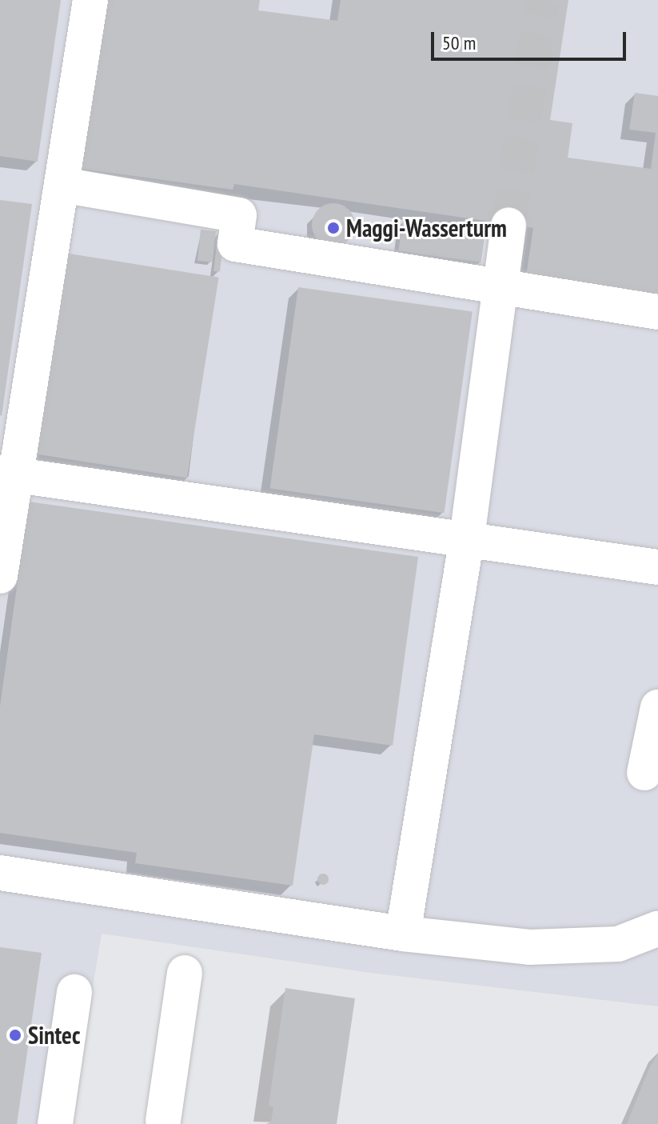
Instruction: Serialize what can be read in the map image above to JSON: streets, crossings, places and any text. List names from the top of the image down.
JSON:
{
  "places": ["Maggi-Wasserturm", "Sintec"],
  "scale_bar": "50 m"
}
